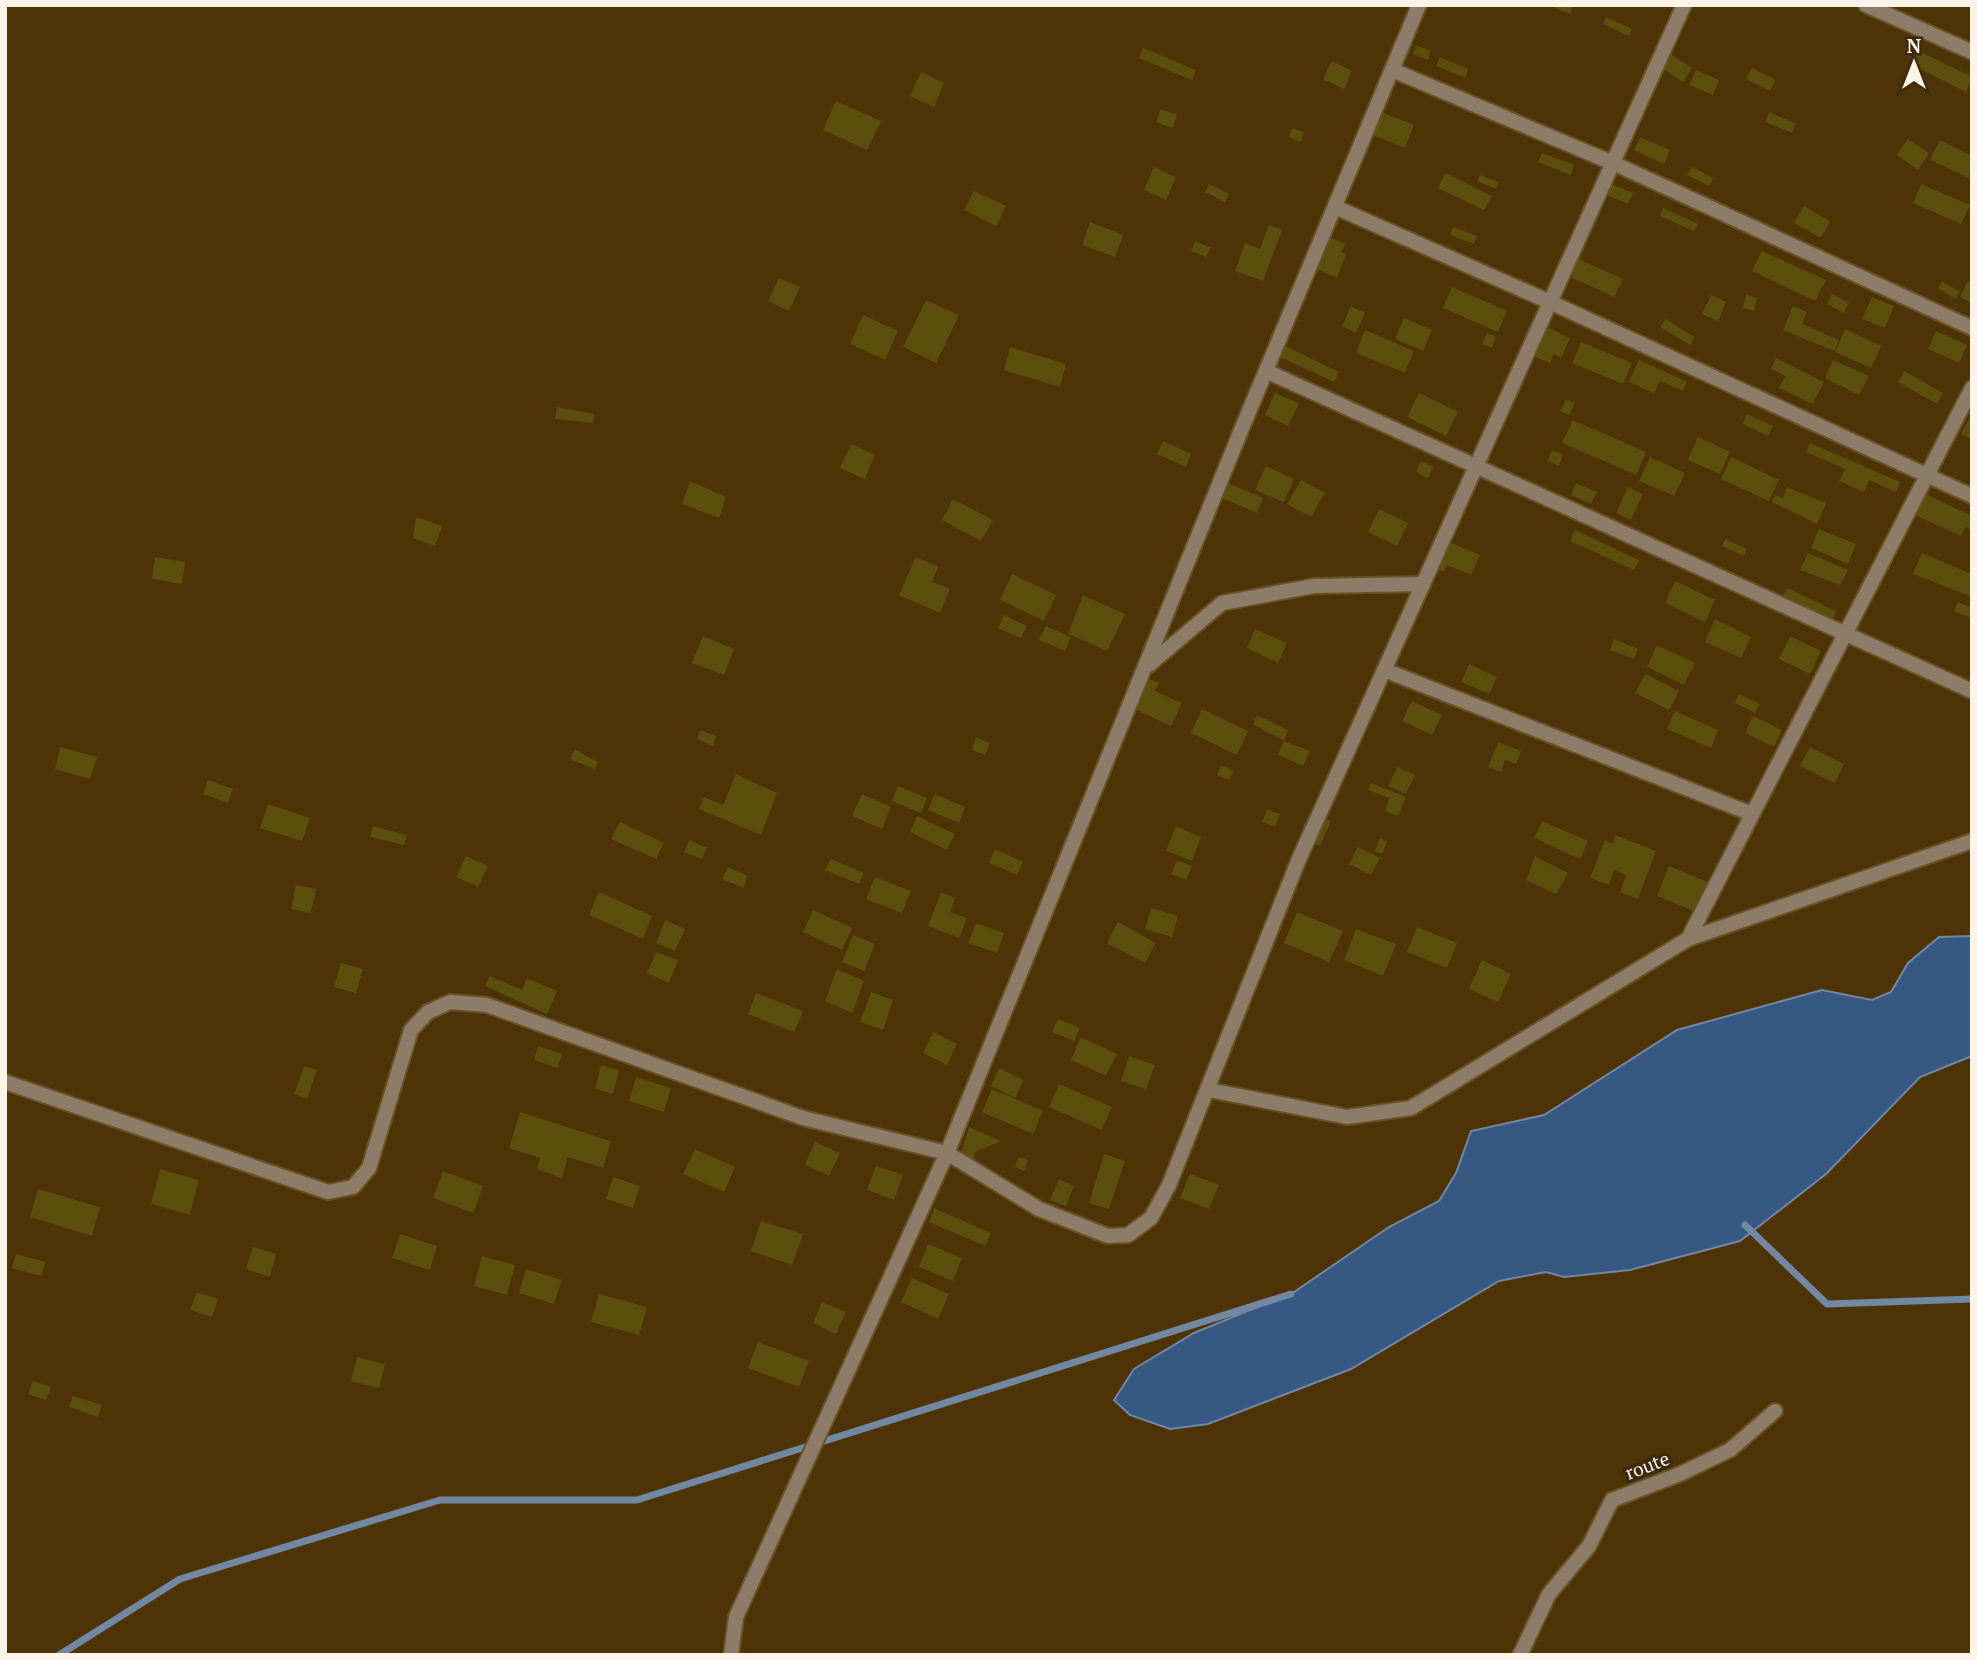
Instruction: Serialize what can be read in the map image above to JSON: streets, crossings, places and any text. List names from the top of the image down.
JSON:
{
  "streets": {
    "street": ["route"]
  },
  "north": "top"
}
